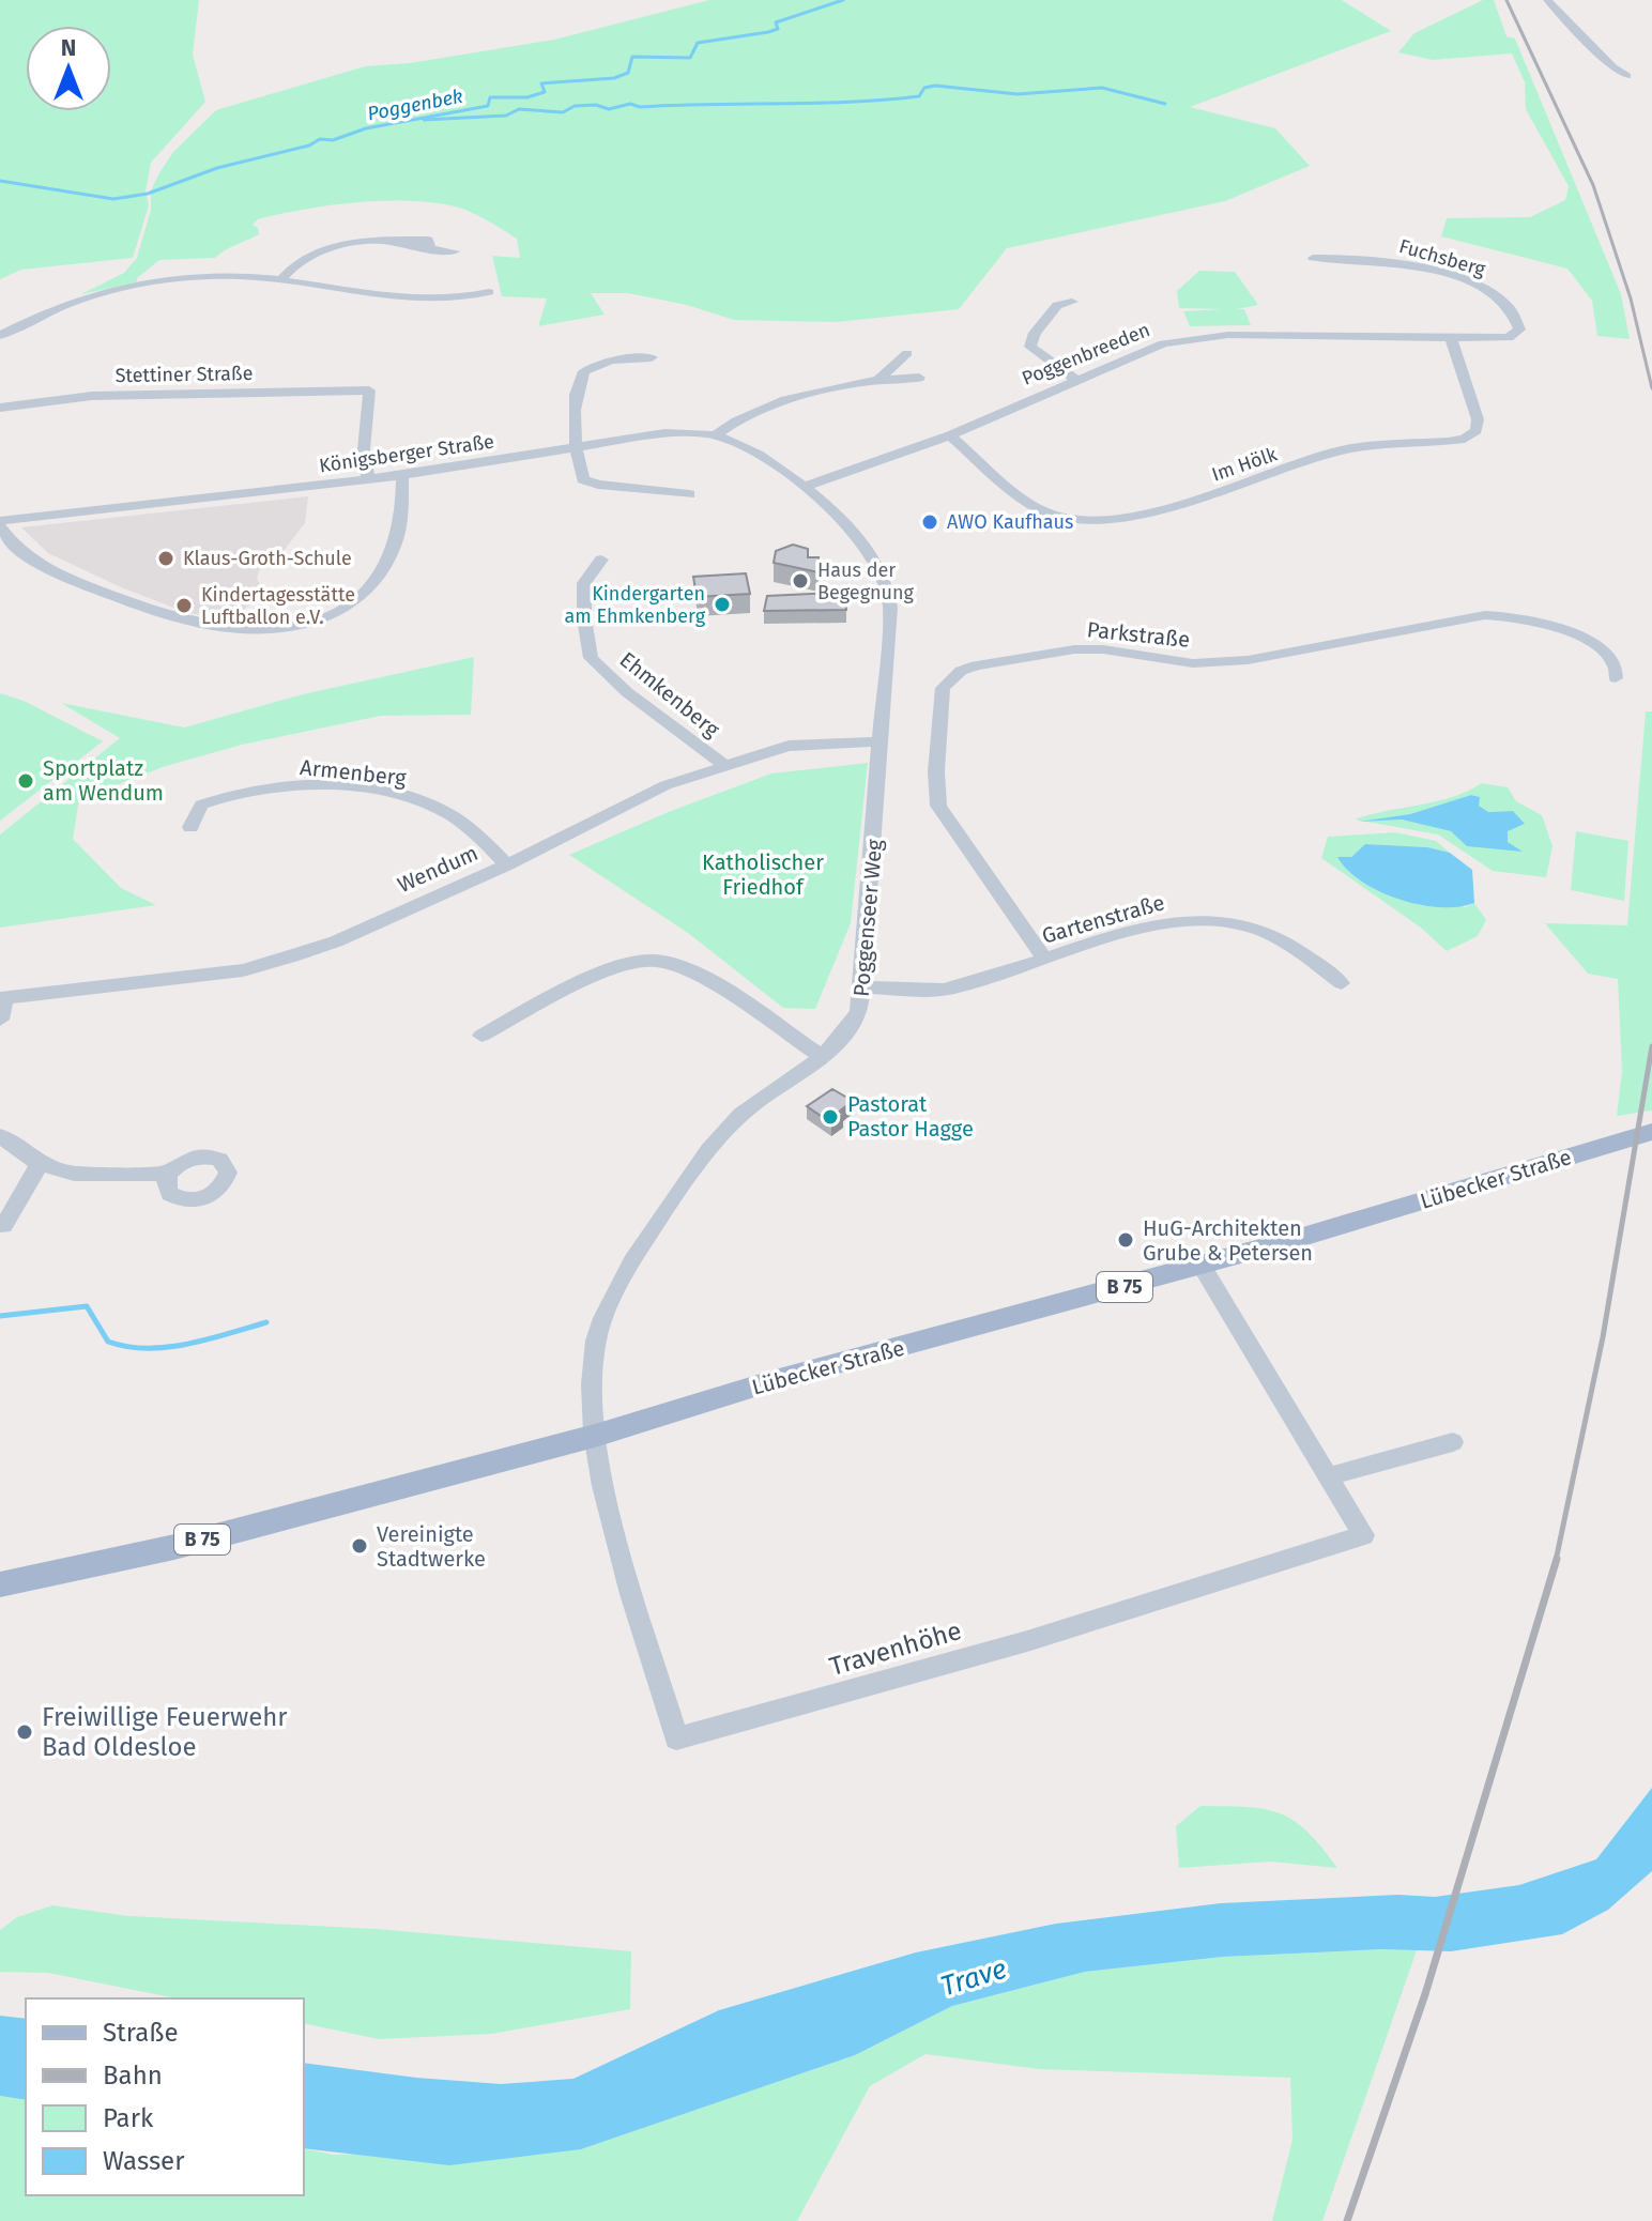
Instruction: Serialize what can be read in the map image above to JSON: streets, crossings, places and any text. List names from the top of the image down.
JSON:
{
  "streets": {
    "main road": ["Lübecker Straße", "B 75"],
    "street": [
      "Fuchsberg",
      "Poggenbreeden",
      "Stettiner Straße",
      "Königsberger Straße",
      "Im Hölk",
      "Parkstraße",
      "Ehmkenberg",
      "Armenberg",
      "Wendum",
      "Poggenseer Weg",
      "Gartenstraße",
      "Travenhöhe"
    ]
  },
  "crossings": [
    ["Fuchsberg", "Poggenbreeden"],
    ["Fuchsberg", "Im Hölk"],
    ["Poggenbreeden", "Königsberger Straße"],
    ["Poggenbreeden", "Im Hölk"],
    ["Poggenbreeden", "Poggenseer Weg"],
    ["Königsberger Straße", "Poggenseer Weg"],
    ["Parkstraße", "Gartenstraße"],
    ["Ehmkenberg", "Wendum"],
    ["Armenberg", "Wendum"],
    ["Wendum", "Poggenseer Weg"],
    ["Poggenseer Weg", "Gartenstraße"],
    ["Poggenseer Weg", "Lübecker Straße"],
    ["Poggenseer Weg", "Travenhöhe"],
    ["Lübecker Straße", "Travenhöhe"]
  ],
  "water": ["Poggenbek", "Trave"],
  "parks": ["Katholischer Friedhof"],
  "places": [
    "AWO Kaufhaus",
    "Klaus-Groth-Schule",
    "Haus der Begegnung",
    "Kindergarten am Ehmkenberg",
    "Kindertagesstätte Luftballon e.V.",
    "Sportplatz am Wendum",
    "Pastorat Pastor Hagge",
    "HuG-Architekten Grube & Petersen",
    "Vereinigte Stadtwerke",
    "Freiwillige Feuerwehr Bad Oldesloe"
  ],
  "legend": [
    "Straße",
    "Bahn",
    "Park",
    "Wasser"
  ],
  "north": "top"
}
